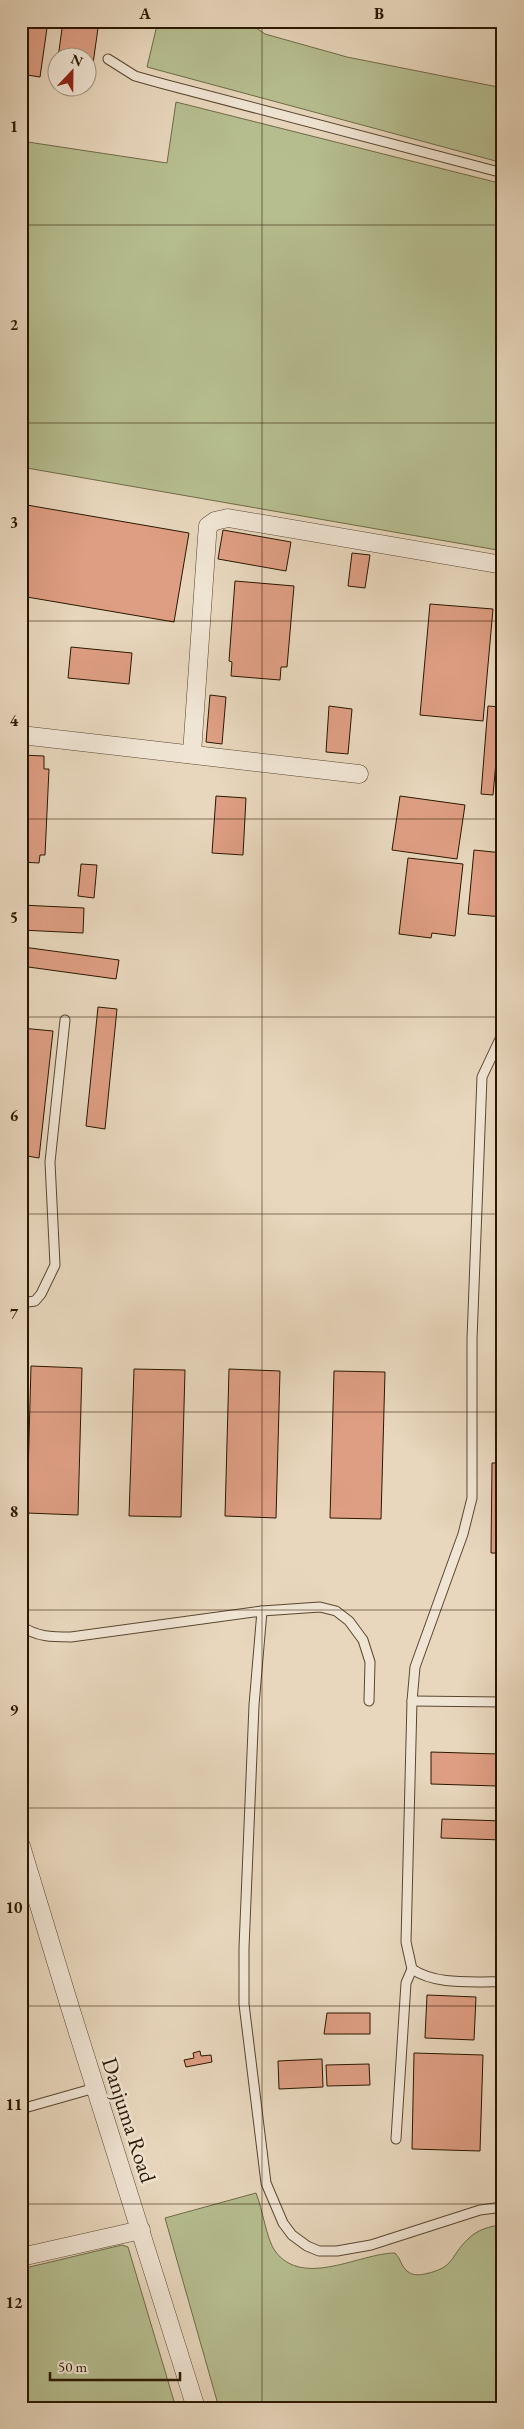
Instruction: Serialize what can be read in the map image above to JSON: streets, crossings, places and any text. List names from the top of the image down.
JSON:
{
  "streets": {
    "street": ["Danjuma Road"]
  },
  "scale_bar": "50 m",
  "north": "top",
  "grid": {
    "columns": ["A", "B"],
    "rows": [
      "1",
      "2",
      "3",
      "4",
      "5",
      "6",
      "7",
      "8",
      "9",
      "10",
      "11",
      "12"
    ]
  }
}
